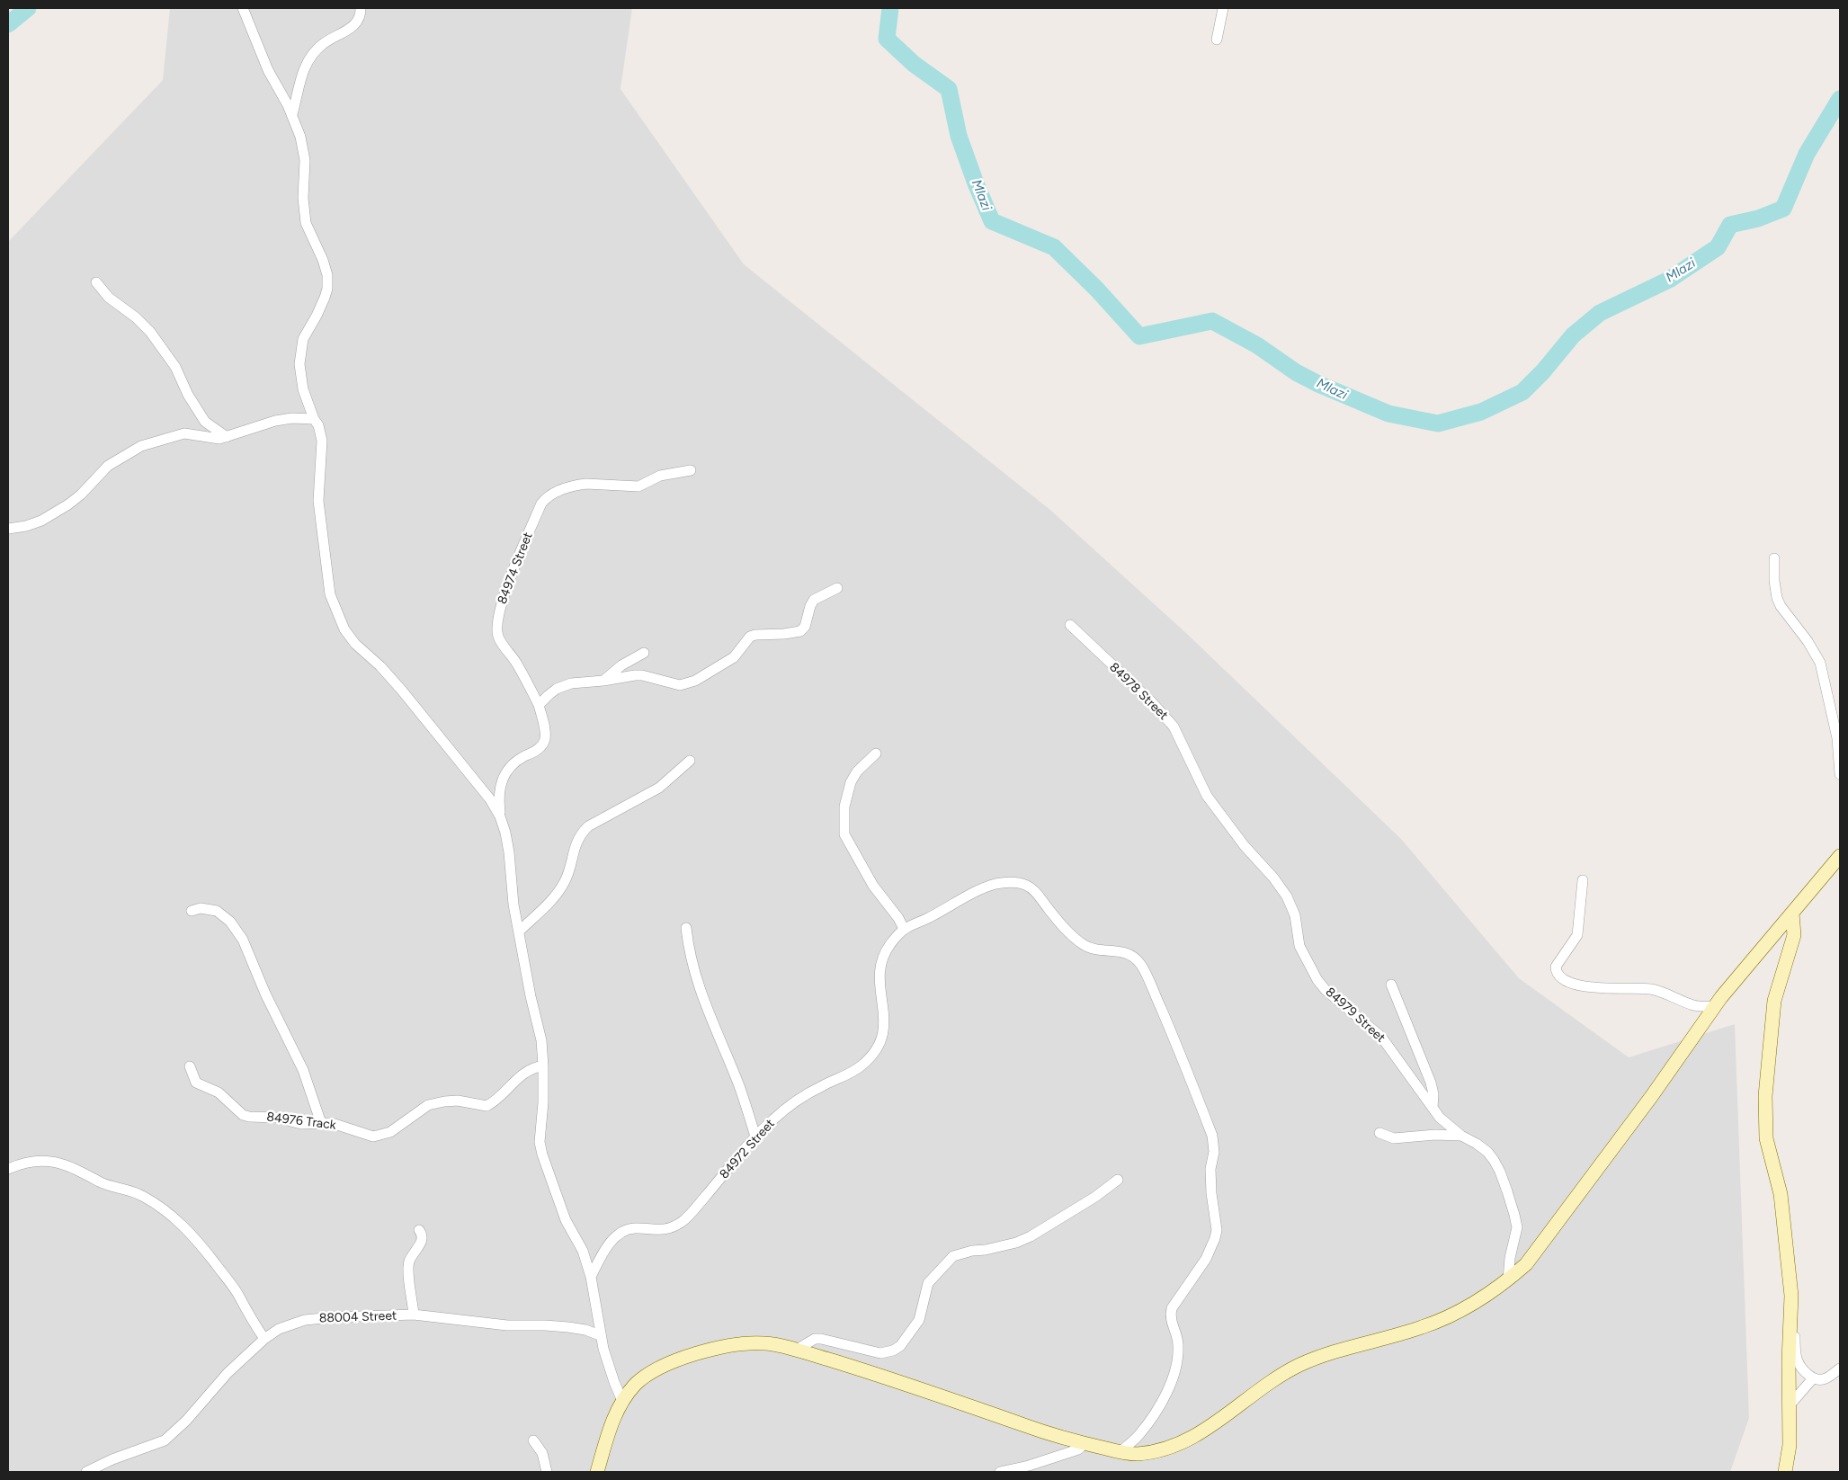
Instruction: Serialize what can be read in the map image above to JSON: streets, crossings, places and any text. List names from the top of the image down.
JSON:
{
  "streets": {
    "street": [
      "84974 Street",
      "84978 Street",
      "84979 Street",
      "84976 Track",
      "84972 Street",
      "88004 Street"
    ]
  },
  "crossings": [
    ["84978 Street", "84979 Street"]
  ],
  "water": ["Mlazi"]
}
